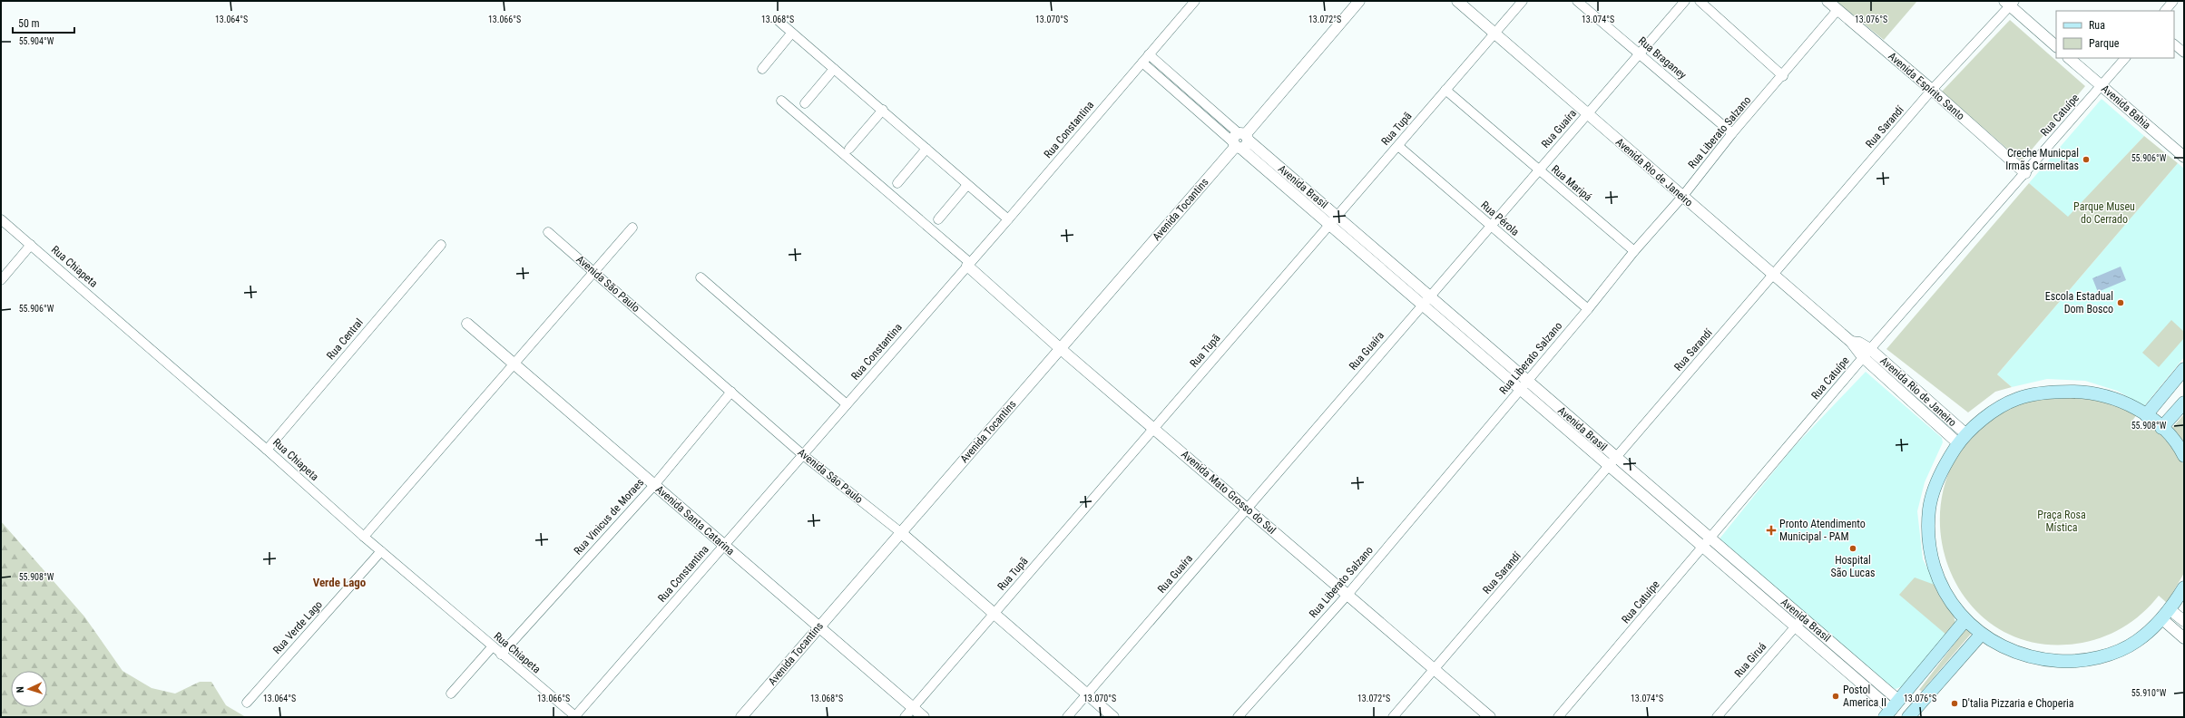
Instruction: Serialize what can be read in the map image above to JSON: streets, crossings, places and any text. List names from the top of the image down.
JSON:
{
  "streets": {
    "main road": ["Avenida Brasil"],
    "street": [
      "Rua Braganey",
      "Avenida Espírito Santo",
      "Avenida Bahia",
      "Rua Catuípe",
      "Rua Sarandí",
      "Rua Tupã",
      "Rua Guaíra",
      "Rua Constantina",
      "Rua Liberato Salzano",
      "Avenida Rio de Janeiro",
      "Rua Maripá",
      "Avenida Tocantins",
      "Rua Pérola",
      "Rua Chiapeta",
      "Avenida São Paulo",
      "Rua Central",
      "Avenida Mato Grosso do Sul",
      "Rua Vinicus de Moraes",
      "Avenida Santa Catarina",
      "Rua Verde Lago",
      "Rua Giruá"
    ]
  },
  "crossings": [
    ["Rua Braganey", "Rua Guaíra"],
    ["Rua Braganey", "Rua Liberato Salzano"],
    ["Avenida Espírito Santo", "Rua Catuípe"],
    ["Avenida Espírito Santo", "Rua Sarandí"],
    ["Avenida Espírito Santo", "Rua Liberato Salzano"],
    ["Avenida Bahia", "Rua Catuípe"],
    ["Rua Catuípe", "Avenida Rio de Janeiro"],
    ["Rua Catuípe", "Avenida Brasil"],
    ["Rua Sarandí", "Avenida Rio de Janeiro"],
    ["Rua Sarandí", "Avenida Brasil"],
    ["Rua Sarandí", "Avenida Mato Grosso do Sul"],
    ["Rua Tupã", "Avenida Rio de Janeiro"],
    ["Rua Tupã", "Rua Maripá"],
    ["Rua Tupã", "Avenida Brasil"],
    ["Rua Tupã", "Rua Pérola"],
    ["Rua Tupã", "Avenida São Paulo"],
    ["Rua Tupã", "Avenida Mato Grosso do Sul"],
    ["Rua Tupã", "Avenida Santa Catarina"],
    ["Rua Guaíra", "Avenida Rio de Janeiro"],
    ["Rua Guaíra", "Rua Maripá"],
    ["Rua Guaíra", "Avenida Brasil"],
    ["Rua Guaíra", "Rua Pérola"],
    ["Rua Guaíra", "Avenida São Paulo"],
    ["Rua Guaíra", "Avenida Mato Grosso do Sul"],
    ["Rua Constantina", "Avenida Brasil"],
    ["Rua Constantina", "Rua Chiapeta"],
    ["Rua Constantina", "Avenida São Paulo"],
    ["Rua Constantina", "Avenida Mato Grosso do Sul"],
    ["Rua Constantina", "Avenida Santa Catarina"],
    ["Rua Liberato Salzano", "Avenida Rio de Janeiro"],
    ["Rua Liberato Salzano", "Rua Maripá"],
    ["Rua Liberato Salzano", "Avenida Brasil"],
    ["Rua Liberato Salzano", "Rua Pérola"],
    ["Rua Liberato Salzano", "Avenida Mato Grosso do Sul"],
    ["Avenida Brasil", "Avenida Tocantins"],
    ["Avenida Brasil", "Rua Giruá"],
    ["Avenida Tocantins", "Avenida São Paulo"],
    ["Avenida Tocantins", "Avenida Mato Grosso do Sul"],
    ["Avenida Tocantins", "Avenida Santa Catarina"],
    ["Rua Chiapeta", "Rua Central"],
    ["Rua Chiapeta", "Rua Vinicus de Moraes"],
    ["Rua Chiapeta", "Rua Verde Lago"],
    ["Avenida São Paulo", "Rua Vinicus de Moraes"],
    ["Rua Vinicus de Moraes", "Avenida Santa Catarina"]
  ],
  "districts": ["Verde Lago"],
  "parks": ["Parque Museu do Cerrado", "Praça Rosa Mística"],
  "places": {
    "other": [
      "Creche Municpal Irmãs Carmelitas",
      "Escola Estadual Dom Bosco",
      "Hospital São Lucas",
      "Postol America II",
      "D'talia Pizzaria e Choperia"
    ],
    "health": ["Pronto Atendimento Municipal - PAM"]
  },
  "legend": ["Rua", "Parque"],
  "scale_bar": "50 m",
  "north": "left",
  "coordinates": [
    "13.064°S",
    "13.066°S",
    "13.068°S",
    "13.070°S",
    "13.072°S",
    "13.074°S",
    "13.076°S",
    "55.904°W",
    "55.906°W",
    "55.908°W",
    "55.910°W"
  ]
}
